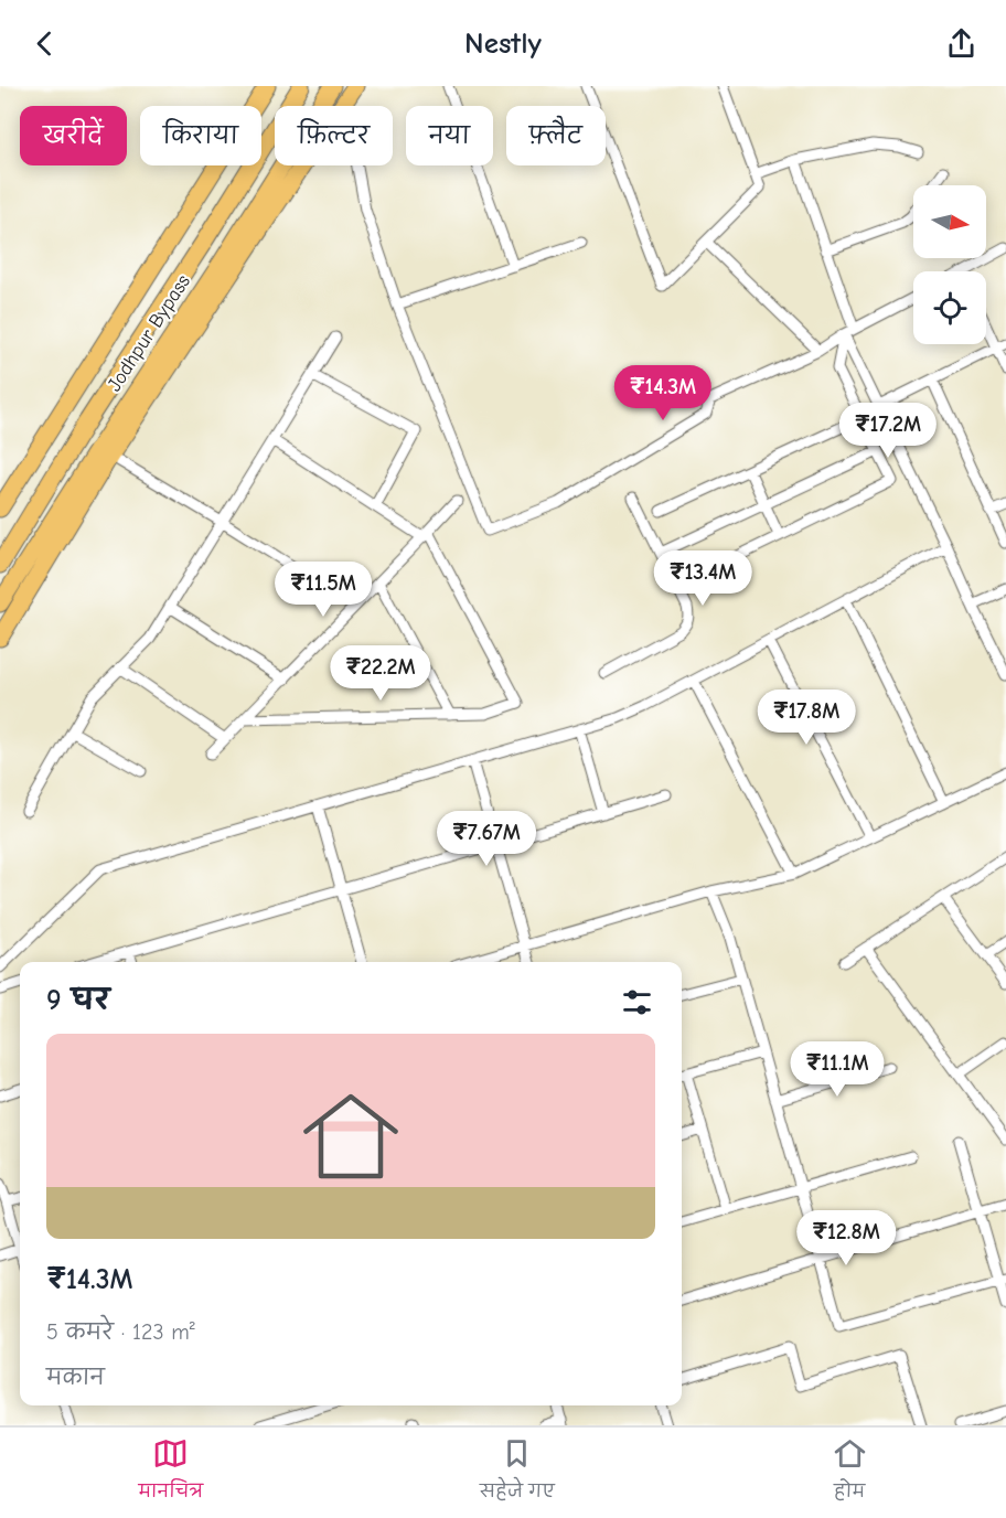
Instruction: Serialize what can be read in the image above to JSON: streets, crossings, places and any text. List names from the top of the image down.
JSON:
{
  "streets": {
    "highway": ["Jodhpur Bypass"]
  },
  "north": "right",
  "page": {
    "header": "Nestly",
    "chip": [
      "खरीदें",
      "किराया",
      "फ़िल्टर",
      "नया",
      "फ़्लैट"
    ],
    "price": [
      "₹14.3M",
      "₹17.2M",
      "₹13.4M",
      "₹11.5M",
      "₹22.2M",
      "₹17.8M",
      "₹7.67M",
      "₹11.1M",
      "₹12.8M"
    ],
    "heading": "9 घर",
    "list": [
      {
        "name": "₹14.3M",
        "note": "5 कमरे · 123 m² · मकान"
      }
    ],
    "tabs": ["मानचित्र", "सहेजे गए", "होम"]
  }
}
